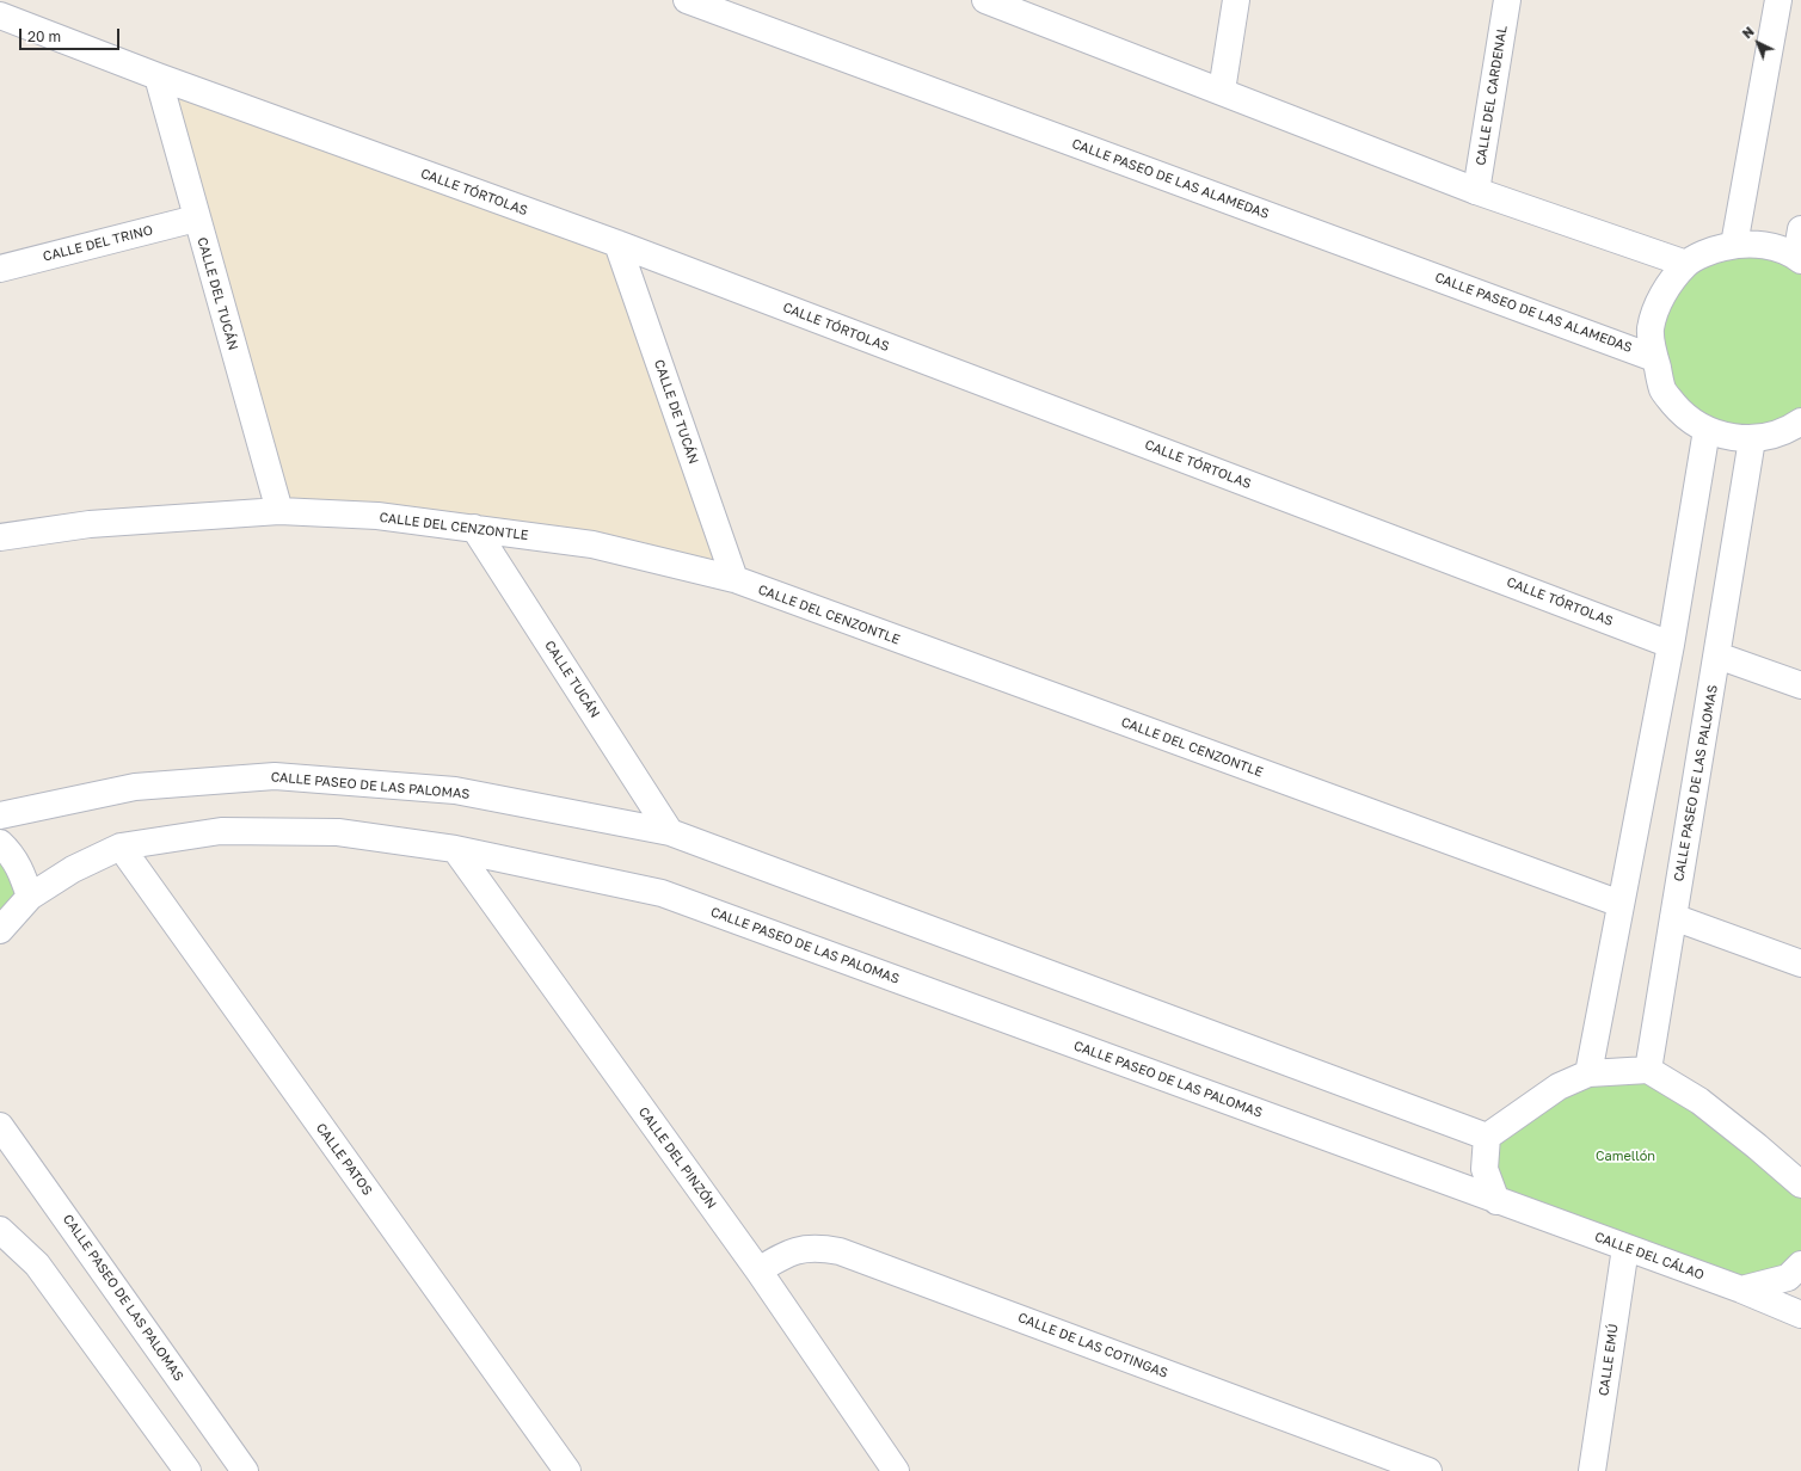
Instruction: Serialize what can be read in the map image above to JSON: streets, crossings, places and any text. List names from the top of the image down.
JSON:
{
  "streets": {
    "street": [
      "CALLE DEL CARDENAL",
      "CALLE PASEO DE LAS ALAMEDAS",
      "CALLE TÓRTOLAS",
      "CALLE DEL TRINO",
      "CALLE DEL TUCÁN",
      "CALLE DE TUCÁN",
      "CALLE DEL CENZONTLE",
      "CALLE TUCÁN",
      "CALLE PASEO DE LAS PALOMAS",
      "CALLE DEL PINZÓN",
      "CALLE PATOS",
      "CALLE DEL CÁLAO",
      "CALLE DE LAS COTINGAS",
      "CALLE EMÚ"
    ]
  },
  "crossings": [
    ["CALLE TÓRTOLAS", "CALLE DEL TUCÁN"],
    ["CALLE TÓRTOLAS", "CALLE DE TUCÁN"],
    ["CALLE DEL TRINO", "CALLE DEL TUCÁN"],
    ["CALLE DEL TUCÁN", "CALLE DEL CENZONTLE"],
    ["CALLE DE TUCÁN", "CALLE DEL CENZONTLE"],
    ["CALLE DEL CENZONTLE", "CALLE TUCÁN"],
    ["CALLE TUCÁN", "CALLE PASEO DE LAS PALOMAS"],
    ["CALLE PASEO DE LAS PALOMAS", "CALLE DEL PINZÓN"],
    ["CALLE PASEO DE LAS PALOMAS", "CALLE PATOS"],
    ["CALLE PASEO DE LAS PALOMAS", "CALLE DEL CÁLAO"],
    ["CALLE DEL PINZÓN", "CALLE DE LAS COTINGAS"],
    ["CALLE DEL CÁLAO", "CALLE EMÚ"]
  ],
  "parks": ["Camellón"],
  "scale_bar": "20 m",
  "north": "top left"
}
